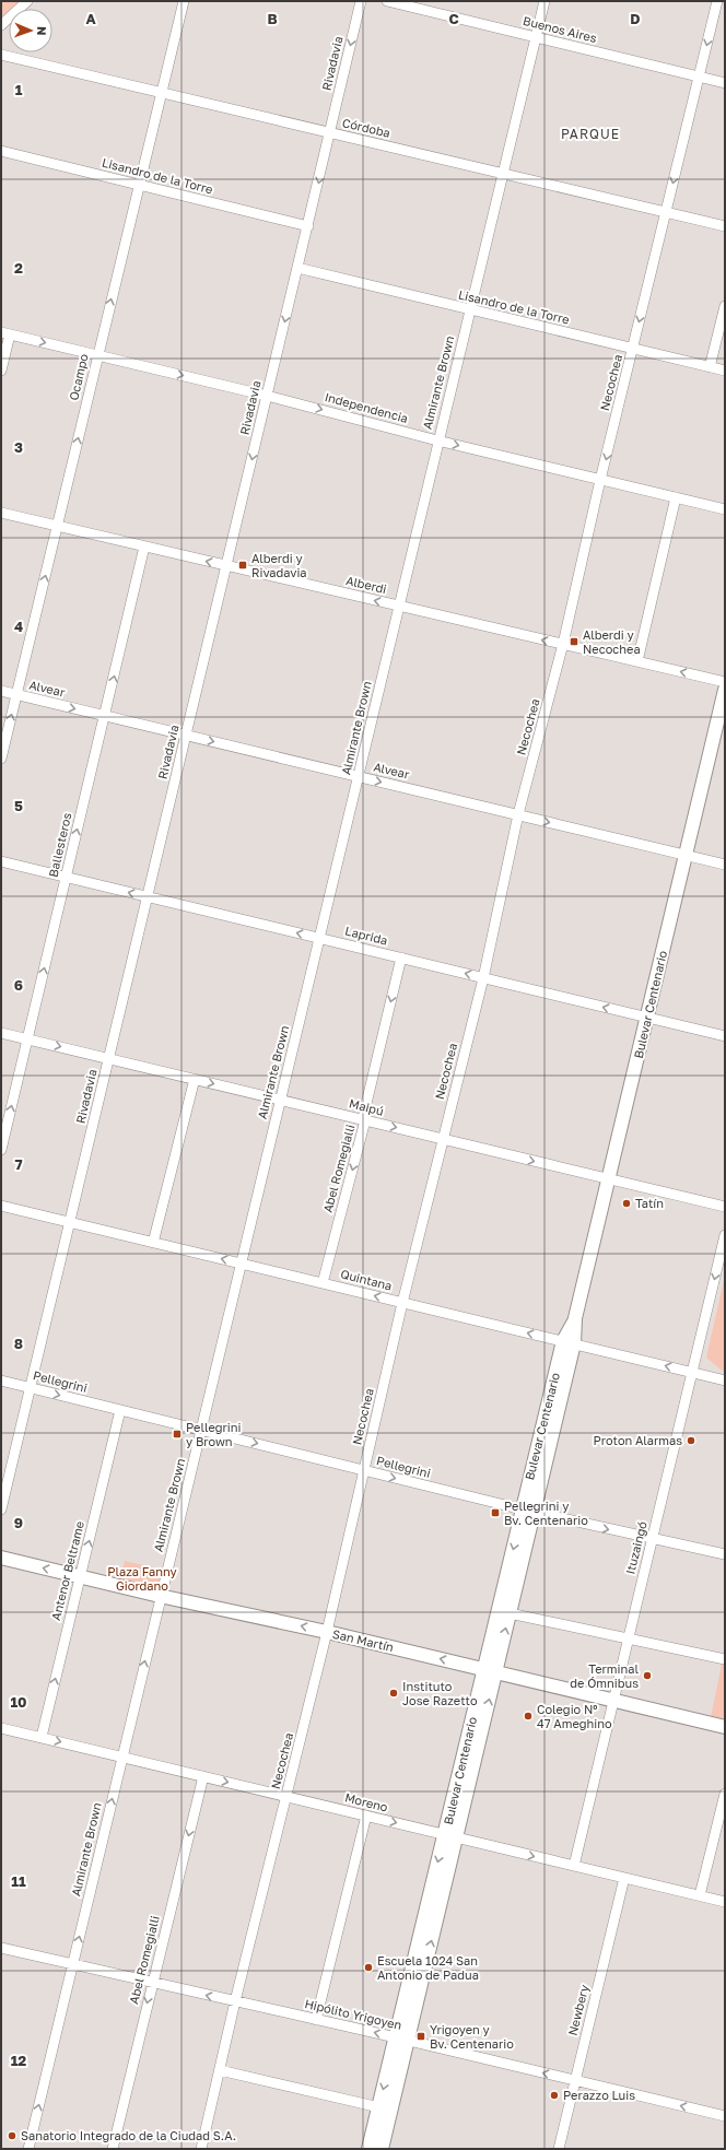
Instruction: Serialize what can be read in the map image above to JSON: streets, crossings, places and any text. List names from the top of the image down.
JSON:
{
  "streets": {
    "main road": ["Bulevar Centenario", "San Martín"],
    "street": [
      "Buenos Aires",
      "Rivadavia",
      "Córdoba",
      "Lisandro de la Torre",
      "Ocampo",
      "Almirante Brown",
      "Necochea",
      "Independencia",
      "Alberdi",
      "Alvear",
      "Ballesteros",
      "Laprida",
      "Maipú",
      "Abel Romegialli",
      "Quintana",
      "Pellegrini",
      "Ituzaingó",
      "Antenor Beltrame",
      "Moreno",
      "Newbery",
      "Hipólito Yrigoyen"
    ]
  },
  "crossings": [
    ["Buenos Aires", "Almirante Brown"],
    ["Buenos Aires", "Necochea"],
    ["Rivadavia", "Córdoba"],
    ["Rivadavia", "Lisandro de la Torre"],
    ["Rivadavia", "Independencia"],
    ["Rivadavia", "Alberdi"],
    ["Rivadavia", "Alvear"],
    ["Rivadavia", "Laprida"],
    ["Rivadavia", "Maipú"],
    ["Rivadavia", "Quintana"],
    ["Rivadavia", "Pellegrini"],
    ["Córdoba", "Ocampo"],
    ["Córdoba", "Almirante Brown"],
    ["Córdoba", "Necochea"],
    ["Lisandro de la Torre", "Ocampo"],
    ["Lisandro de la Torre", "Almirante Brown"],
    ["Lisandro de la Torre", "Necochea"],
    ["Ocampo", "Independencia"],
    ["Ocampo", "Alberdi"],
    ["Ocampo", "Alvear"],
    ["Almirante Brown", "Independencia"],
    ["Almirante Brown", "Alberdi"],
    ["Almirante Brown", "Alvear"],
    ["Almirante Brown", "Laprida"],
    ["Almirante Brown", "Maipú"],
    ["Almirante Brown", "Quintana"],
    ["Almirante Brown", "Pellegrini"],
    ["Almirante Brown", "San Martín"],
    ["Almirante Brown", "Moreno"],
    ["Almirante Brown", "Hipólito Yrigoyen"],
    ["Necochea", "Independencia"],
    ["Necochea", "Alberdi"],
    ["Necochea", "Alvear"],
    ["Necochea", "Laprida"],
    ["Necochea", "Maipú"],
    ["Necochea", "Quintana"],
    ["Necochea", "Pellegrini"],
    ["Necochea", "San Martín"],
    ["Necochea", "Moreno"],
    ["Necochea", "Hipólito Yrigoyen"],
    ["Alberdi", "Ballesteros"],
    ["Alvear", "Ballesteros"],
    ["Alvear", "Bulevar Centenario"],
    ["Ballesteros", "Laprida"],
    ["Ballesteros", "Maipú"],
    ["Laprida", "Bulevar Centenario"],
    ["Laprida", "Abel Romegialli"],
    ["Bulevar Centenario", "Maipú"],
    ["Bulevar Centenario", "Quintana"],
    ["Bulevar Centenario", "Pellegrini"],
    ["Bulevar Centenario", "San Martín"],
    ["Bulevar Centenario", "Moreno"],
    ["Bulevar Centenario", "Hipólito Yrigoyen"],
    ["Maipú", "Abel Romegialli"],
    ["Abel Romegialli", "Quintana"],
    ["Abel Romegialli", "Moreno"],
    ["Abel Romegialli", "Hipólito Yrigoyen"],
    ["Quintana", "Ituzaingó"],
    ["Pellegrini", "Ituzaingó"],
    ["Pellegrini", "Antenor Beltrame"],
    ["Ituzaingó", "San Martín"],
    ["Ituzaingó", "Moreno"],
    ["Antenor Beltrame", "San Martín"],
    ["Antenor Beltrame", "Moreno"],
    ["Moreno", "Newbery"],
    ["Newbery", "Hipólito Yrigoyen"]
  ],
  "one_way": [
    "Ocampo",
    "Independencia",
    "Alberdi",
    "Alvear",
    "Ballesteros",
    "Laprida",
    "Maipú",
    "Abel Romegialli",
    "Quintana",
    "Pellegrini",
    "Antenor Beltrame",
    "San Martín",
    "Moreno",
    "Hipólito Yrigoyen"
  ],
  "districts": ["PARQUE"],
  "parks": ["Plaza Fanny Giordano"],
  "places": {
    "transit": [
      "Alberdi y Rivadavia",
      "Alberdi y Necochea",
      "Pellegrini y Brown",
      "Pellegrini y Bv. Centenario",
      "Yrigoyen y Bv. Centenario"
    ],
    "other": [
      "Tatín",
      "Proton Alarmas",
      "Terminal de Ómnibus",
      "Instituto Jose Razetto",
      "Colegio Nº 47 Ameghino",
      "Escuela 1024 San Antonio de Padua",
      "Perazzo Luis",
      "Sanatorio Integrado de la Ciudad S.A."
    ]
  },
  "north": "right",
  "grid": {
    "columns": [
      "A",
      "B",
      "C",
      "D"
    ],
    "rows": [
      "1",
      "2",
      "3",
      "4",
      "5",
      "6",
      "7",
      "8",
      "9",
      "10",
      "11",
      "12"
    ]
  }
}
